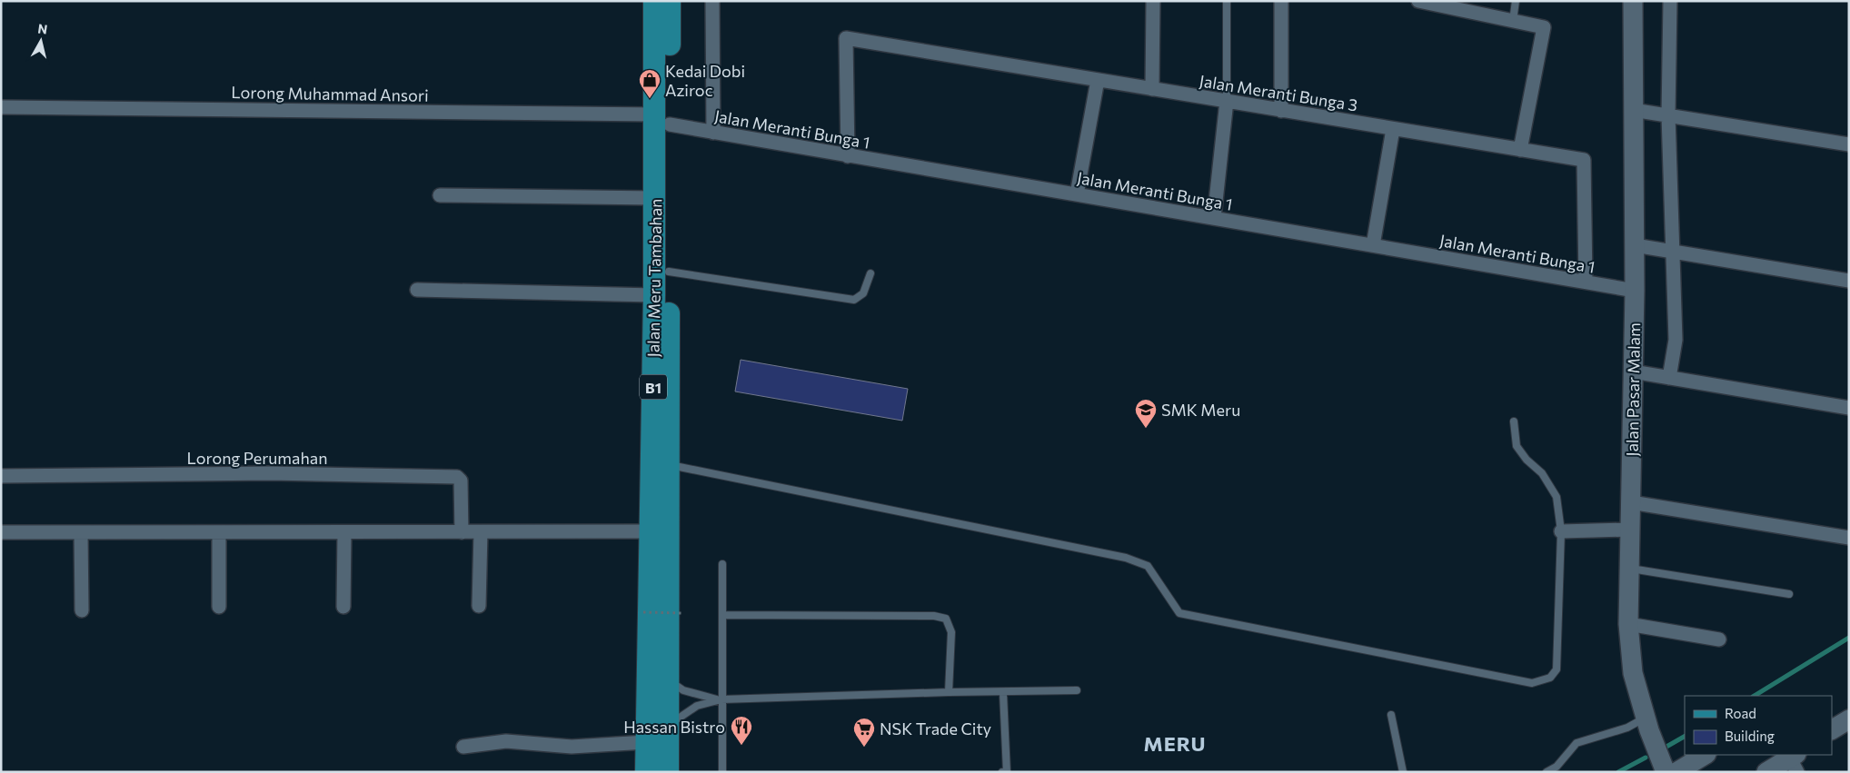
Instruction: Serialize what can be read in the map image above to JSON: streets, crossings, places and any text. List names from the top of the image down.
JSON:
{
  "streets": {
    "main road": ["Jalan Meru Tambahan", "B1"],
    "street": [
      "Jalan Meranti Bunga 3",
      "Lorong Muhammad Ansori",
      "Jalan Meranti Bunga 1",
      "Jalan Pasar Malam",
      "Lorong Perumahan"
    ]
  },
  "crossings": [
    ["Jalan Meranti Bunga 3", "Jalan Meranti Bunga 1"],
    ["Lorong Muhammad Ansori", "Jalan Meranti Bunga 1"],
    ["Lorong Muhammad Ansori", "Jalan Meru Tambahan"],
    ["Jalan Meranti Bunga 1", "Jalan Meru Tambahan"],
    ["Jalan Meranti Bunga 1", "Jalan Pasar Malam"]
  ],
  "districts": ["MERU"],
  "places": {
    "shop": ["Kedai Dobi Aziroc"],
    "school or university": ["SMK Meru"],
    "restaurant": ["Hassan Bistro"],
    "supermarket": ["NSK Trade City"]
  },
  "legend": ["Road", "Building"],
  "north": "top"
}
